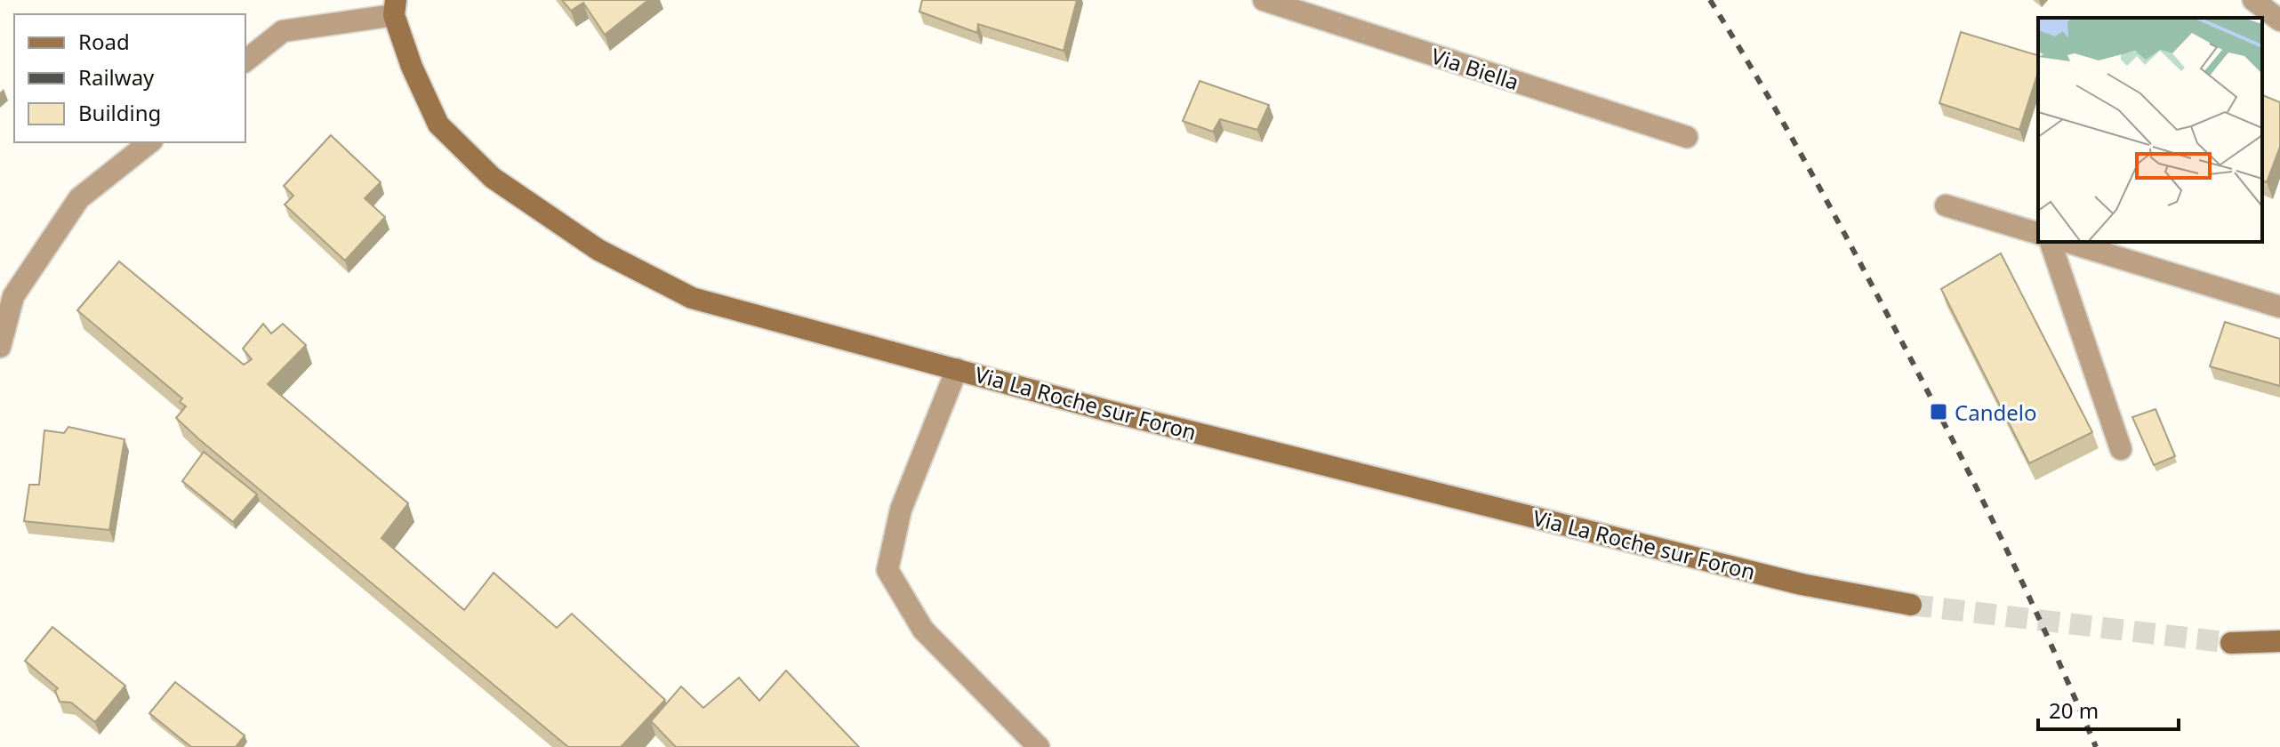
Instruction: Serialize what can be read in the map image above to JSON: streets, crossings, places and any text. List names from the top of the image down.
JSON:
{
  "streets": {
    "street": ["Via Biella", "Via La Roche sur Foron"]
  },
  "places": {
    "transit": ["Candelo"]
  },
  "legend": ["Road", "Railway", "Building"],
  "scale_bar": "20 m"
}
